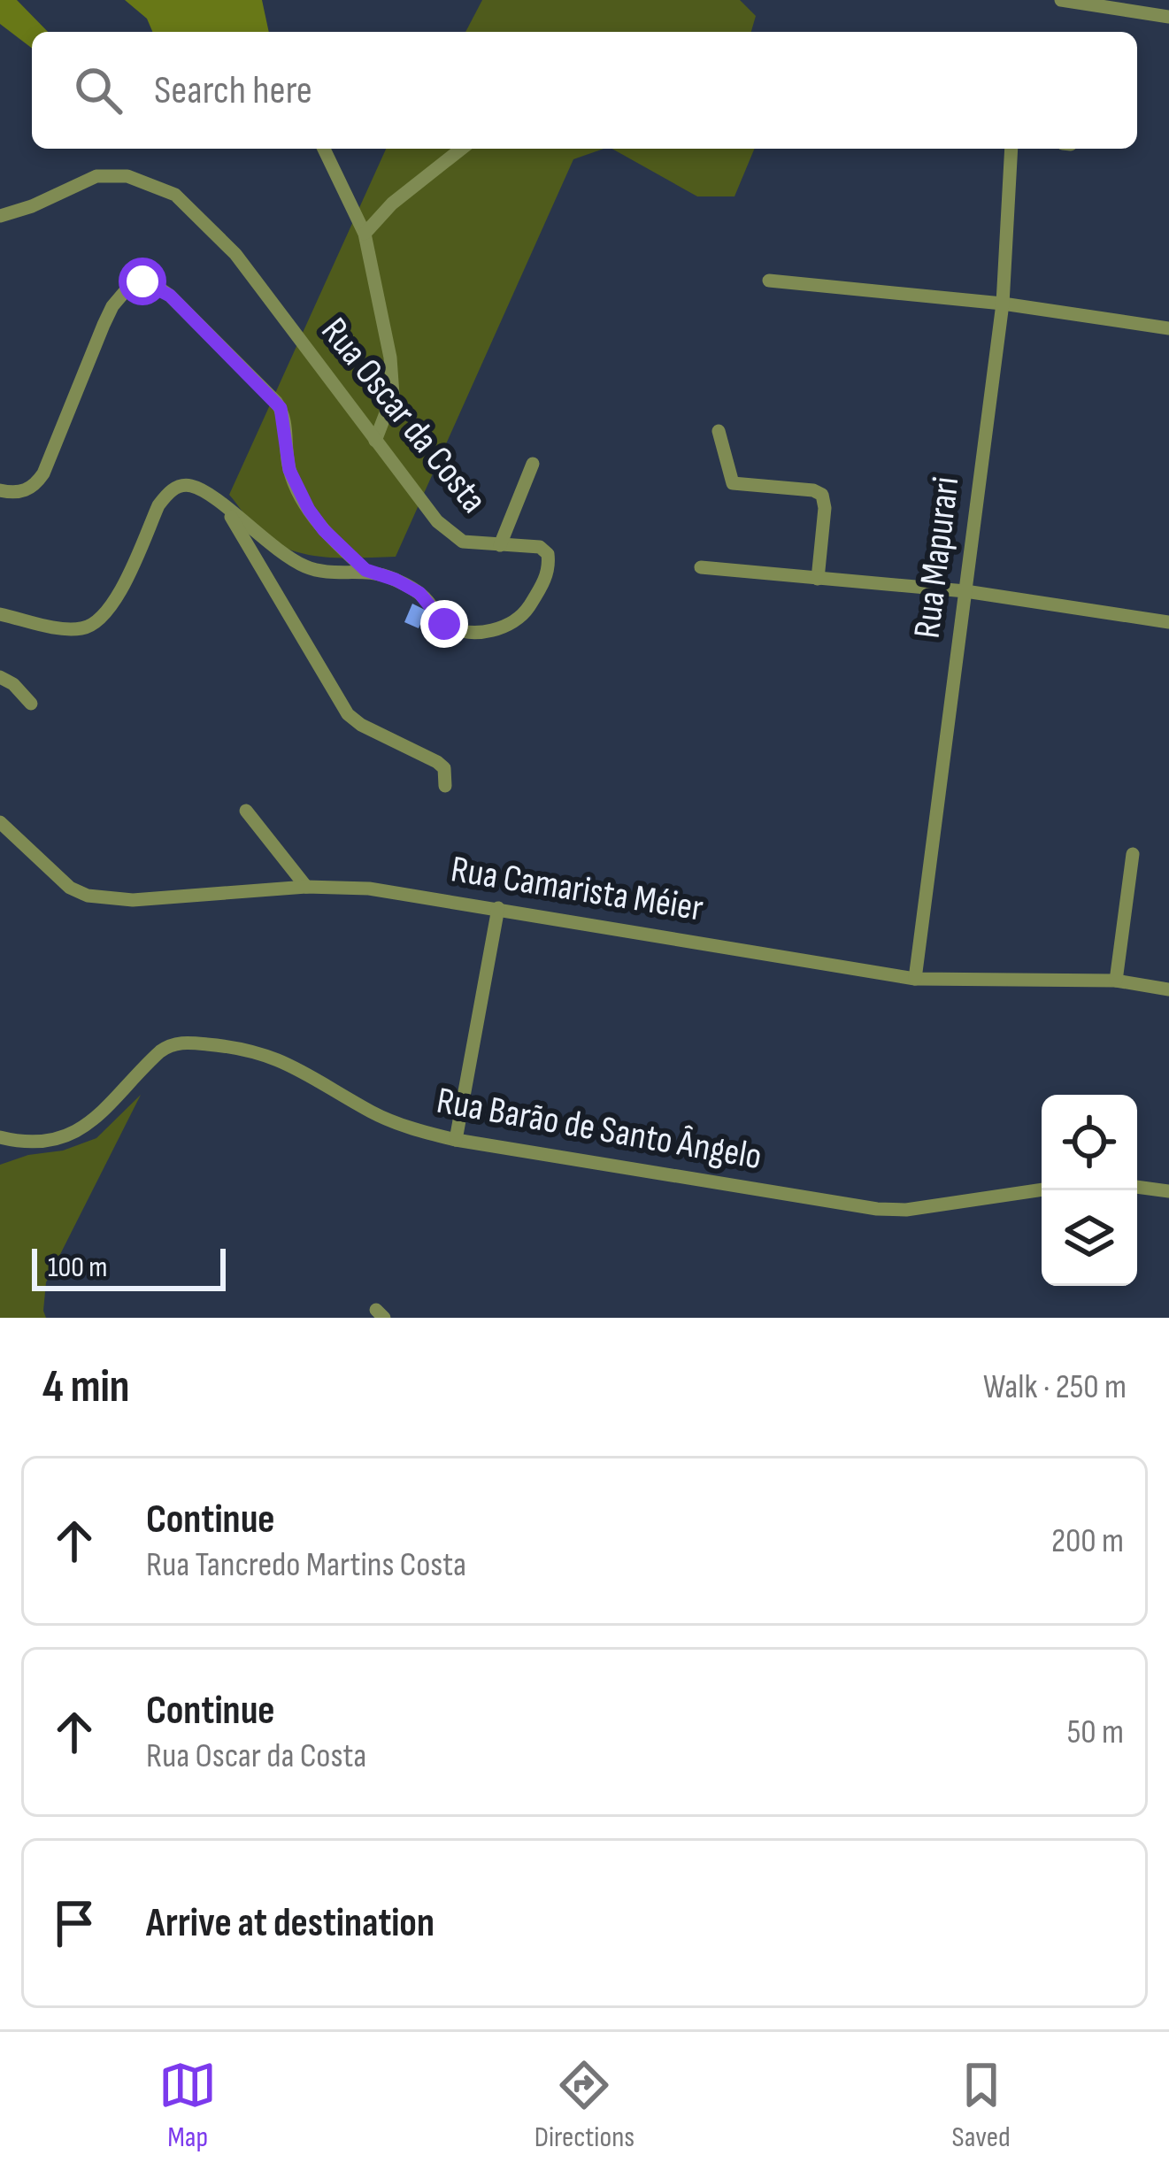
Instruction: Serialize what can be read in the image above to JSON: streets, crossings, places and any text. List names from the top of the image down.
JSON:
{
  "streets": {
    "street": [
      "Rua Oscar da Costa",
      "Rua Mapurari",
      "Rua Camarista Méier",
      "Rua Barão de Santo Ângelo"
    ]
  },
  "crossings": [
    ["Rua Mapurari", "Rua Camarista Méier"]
  ],
  "scale_bar": "100 m",
  "page": {
    "search": "Search here",
    "scale": "100 m",
    "heading": ["4 min", "Walk · 250 m"],
    "list": [
      ["Continue", "Rua Tancredo Martins Costa", "200 m"],
      ["Continue", "Rua Oscar da Costa", "50 m"],
      "Arrive at destination"
    ],
    "nav": ["Map", "Directions", "Saved"]
  }
}
